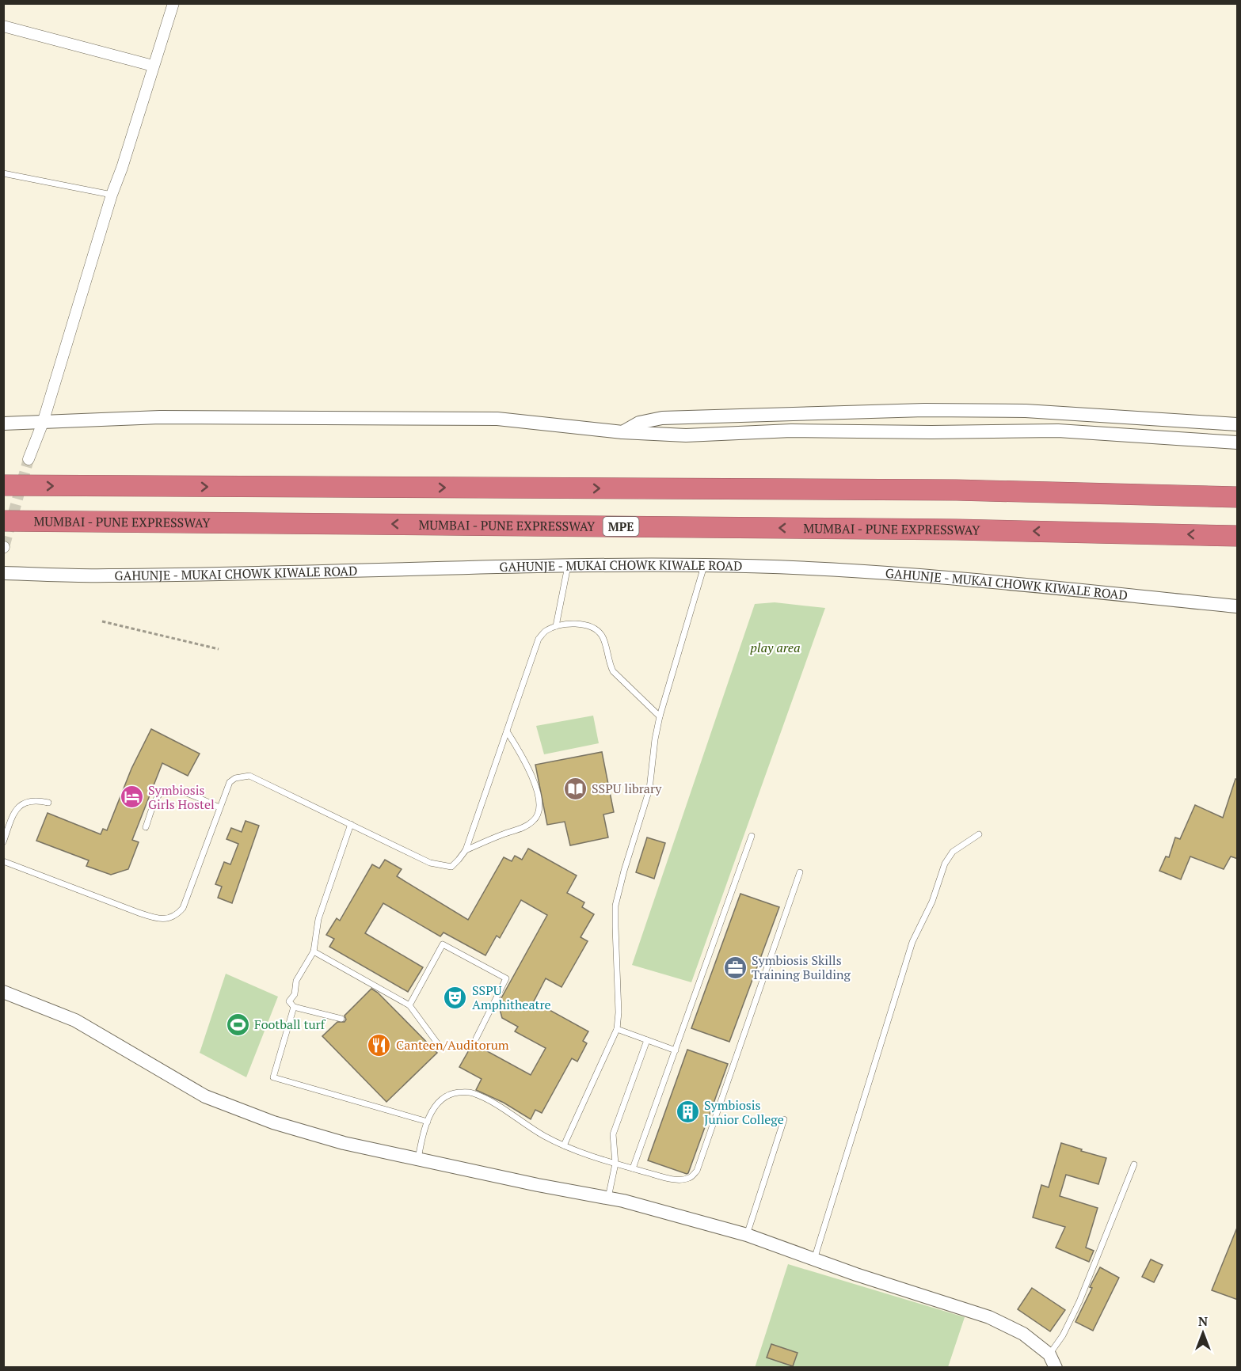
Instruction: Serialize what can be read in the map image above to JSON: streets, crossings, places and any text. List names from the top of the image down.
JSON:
{
  "streets": {
    "highway": ["MUMBAI - PUNE EXPRESSWAY", "MPE"],
    "street": ["GAHUNJE - MUKAI CHOWK KIWALE ROAD"]
  },
  "parks": ["play area"],
  "places": {
    "library": ["SSPU library"],
    "hotel": ["Symbiosis Girls Hostel"],
    "office": ["Symbiosis Skills Training Building"],
    "theatre": ["SSPU Amphitheatre"],
    "sports": ["Football turf"],
    "restaurant": ["Canteen/Auditorum"],
    "building": ["Symbiosis Junior College"]
  },
  "north": "top"
}
